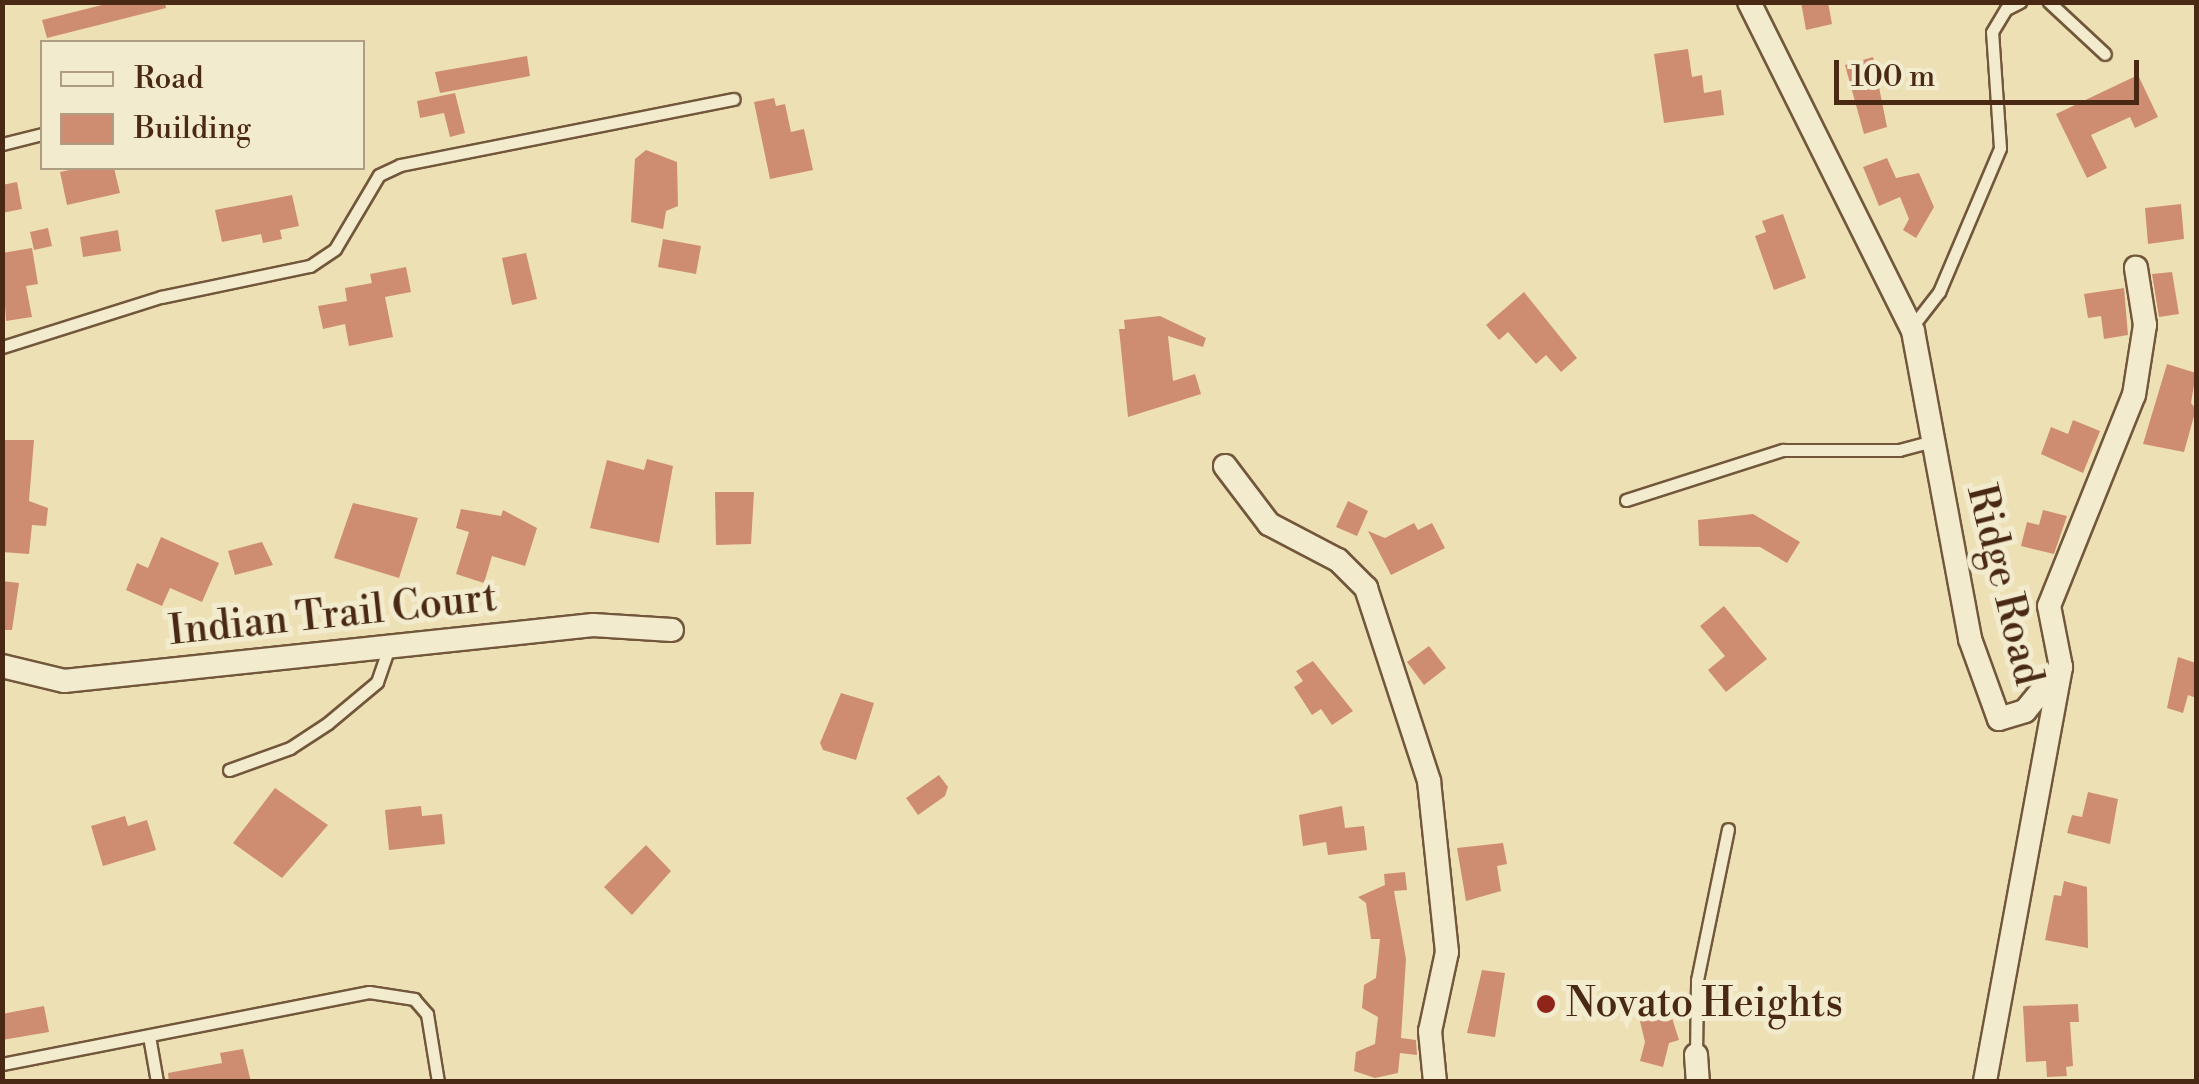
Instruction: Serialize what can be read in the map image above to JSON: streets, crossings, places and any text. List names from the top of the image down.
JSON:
{
  "streets": {
    "street": ["Ridge Road", "Indian Trail Court"]
  },
  "places": ["Novato Heights"],
  "legend": ["Road", "Building"],
  "scale_bar": "100 m"
}
